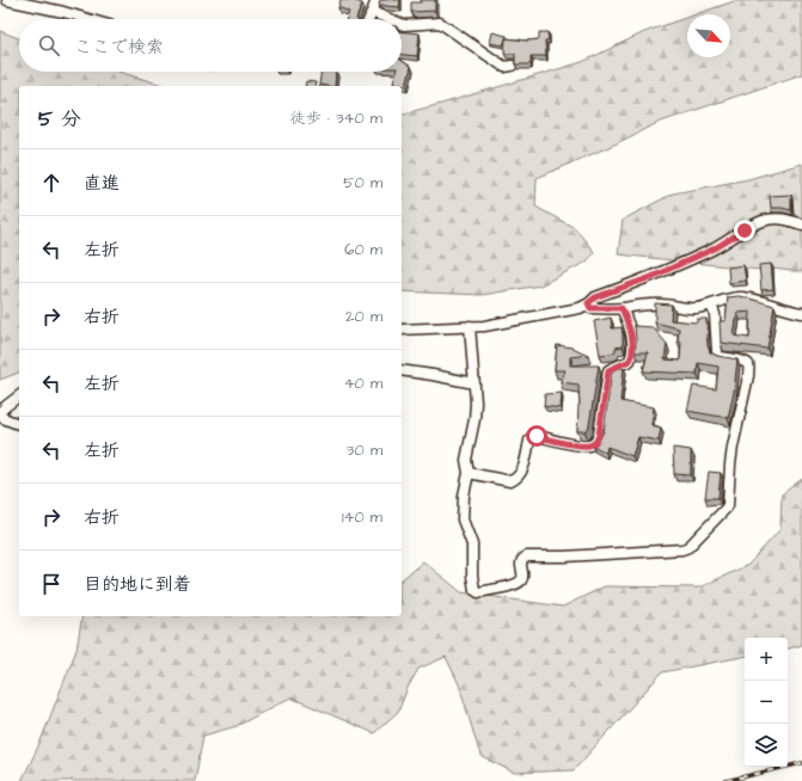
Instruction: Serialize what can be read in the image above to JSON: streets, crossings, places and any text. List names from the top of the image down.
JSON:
{
  "north": "bottom right",
  "page": {
    "search": "ここで検索",
    "heading": ["5 分", "徒歩 · 340 m"],
    "list": [
      ["直進", "50 m"],
      ["左折", "60 m"],
      ["右折", "20 m"],
      ["左折", "40 m"],
      ["左折", "30 m"],
      ["右折", "140 m"],
      "目的地に到着"
    ],
    "map_buttons": ["+", "−"]
  }
}
